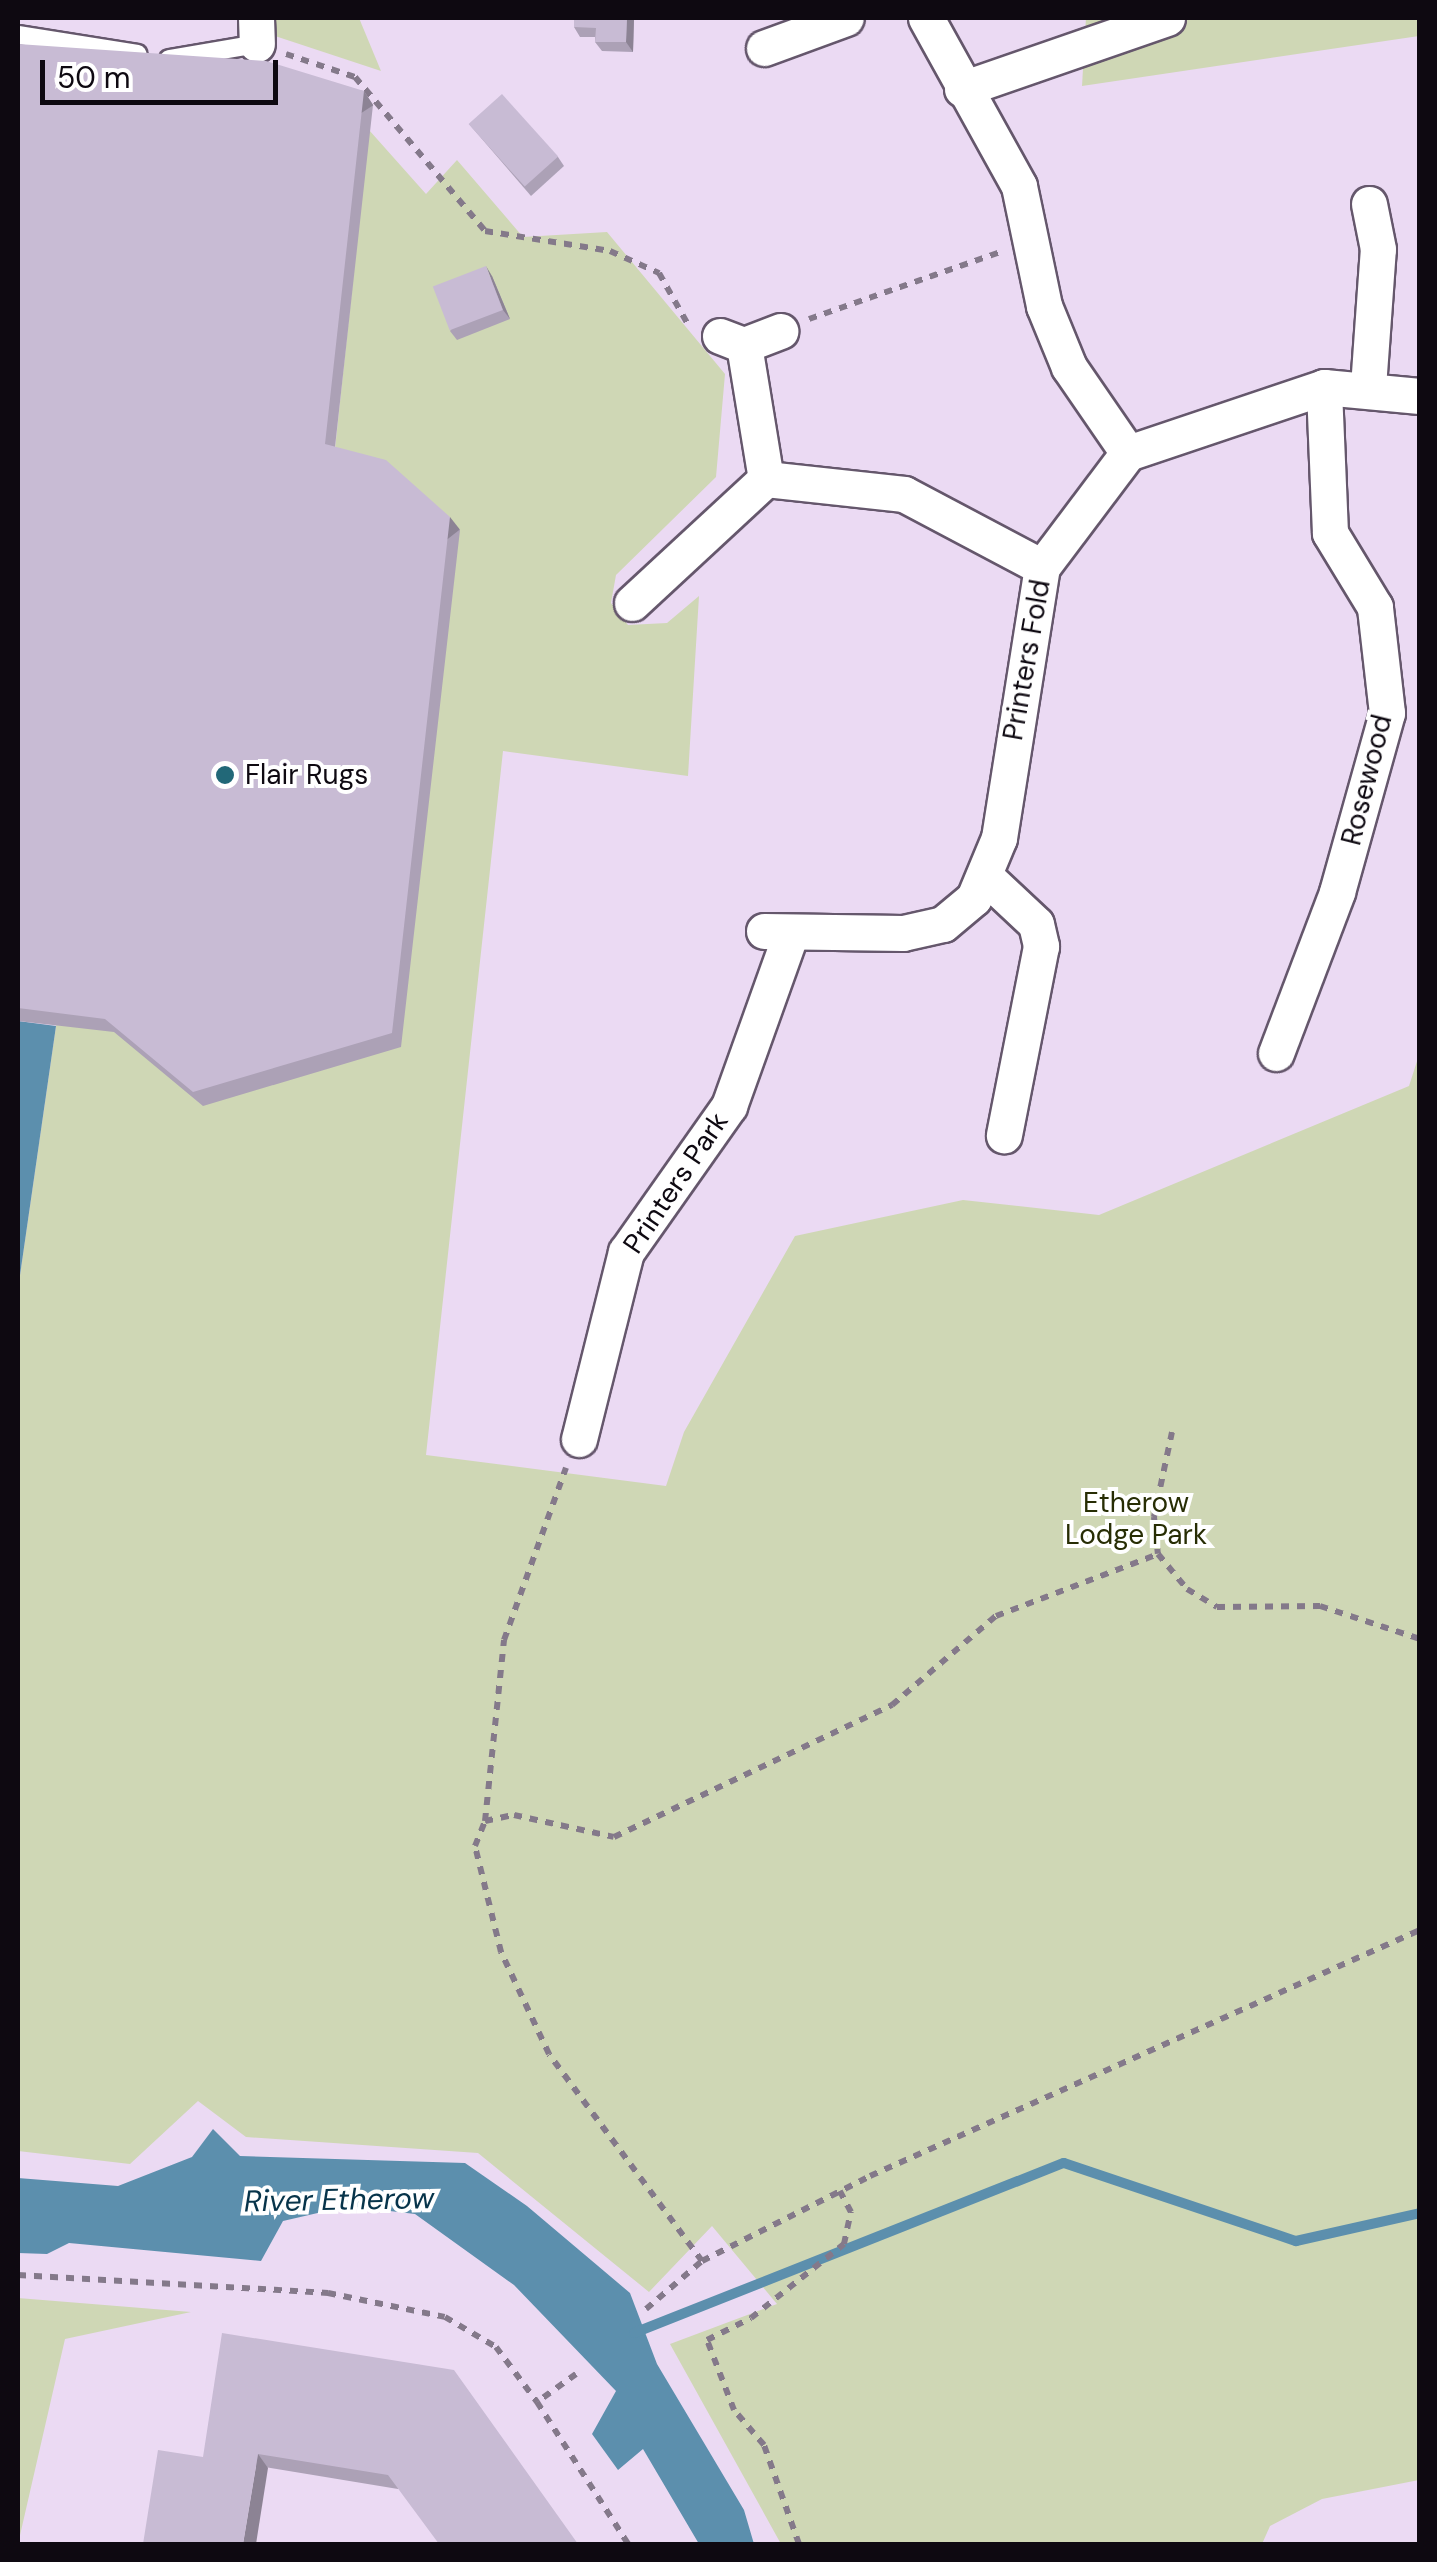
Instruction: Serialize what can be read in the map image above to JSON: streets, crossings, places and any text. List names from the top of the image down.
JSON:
{
  "streets": {
    "street": ["Printers Fold", "Rosewood", "Printers Park"]
  },
  "crossings": [
    ["Printers Fold", "Printers Park"]
  ],
  "water": ["River Etherow"],
  "parks": ["Etherow Lodge Park"],
  "places": ["Flair Rugs"],
  "scale_bar": "50 m"
}
